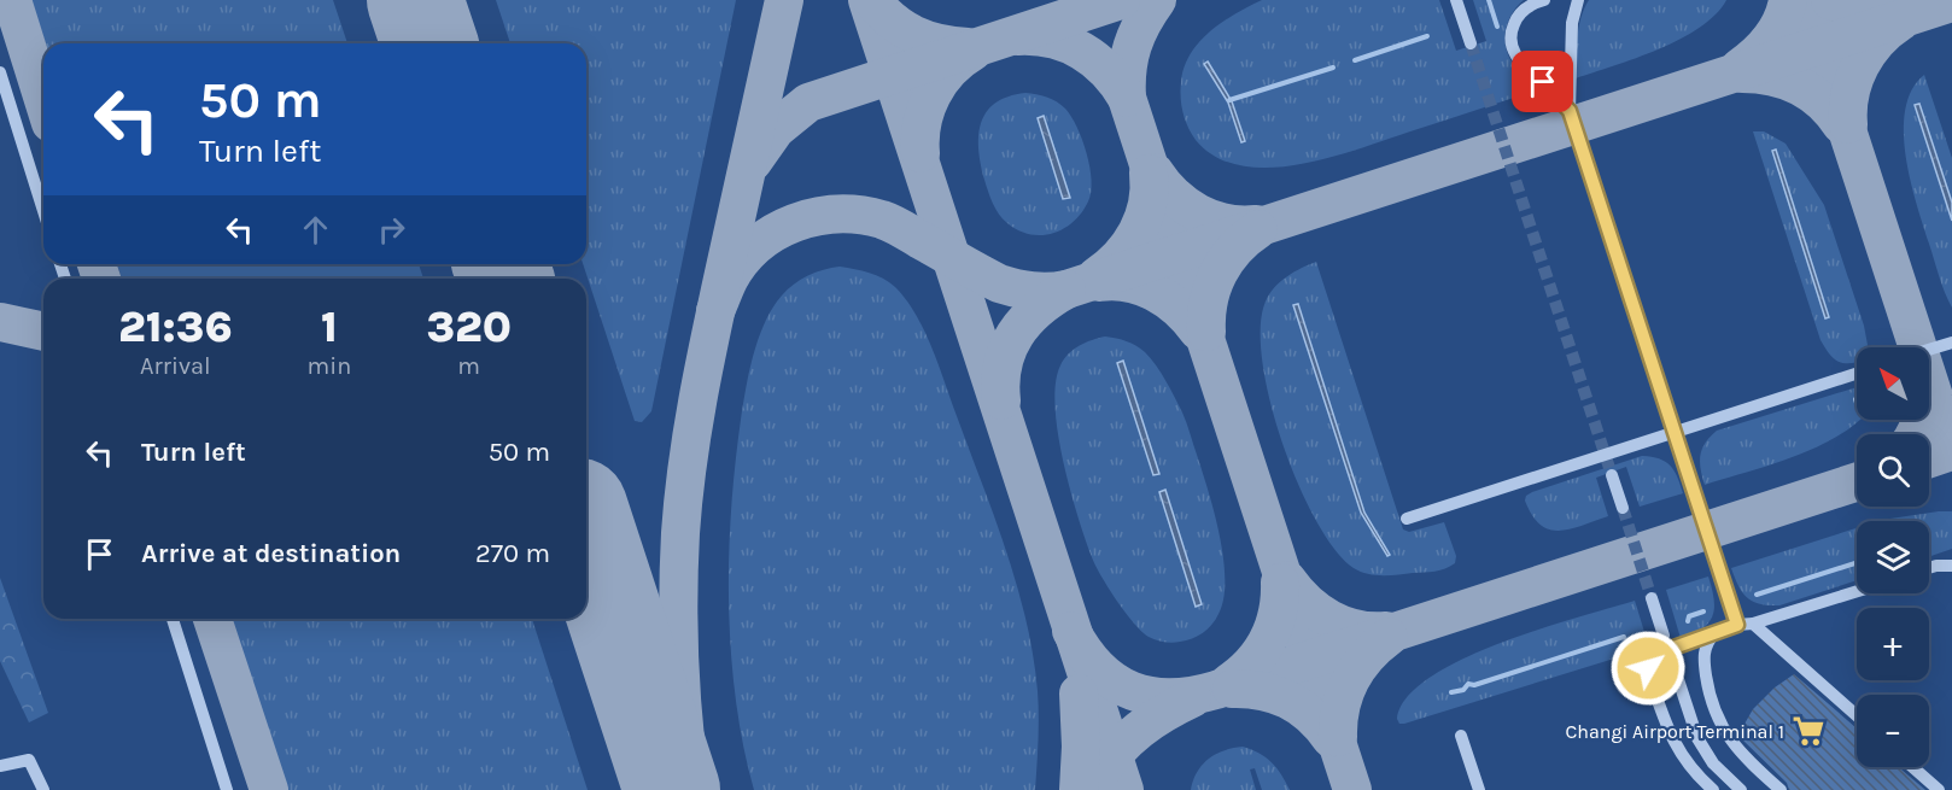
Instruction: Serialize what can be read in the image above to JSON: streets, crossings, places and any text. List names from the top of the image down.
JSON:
{
  "places": {
    "supermarket": ["Changi Airport Terminal 1"]
  },
  "north": "top left",
  "page": {
    "turn": ["50 m", "Turn left"],
    "eta": [
      "21:36",
      "Arrival",
      "1",
      "min",
      "320",
      "m"
    ],
    "map_buttons": ["+", "−"],
    "list": [
      {
        "name": "Turn left",
        "value": "50 m"
      },
      {
        "name": "Arrive at destination",
        "value": "270 m"
      }
    ]
  }
}
